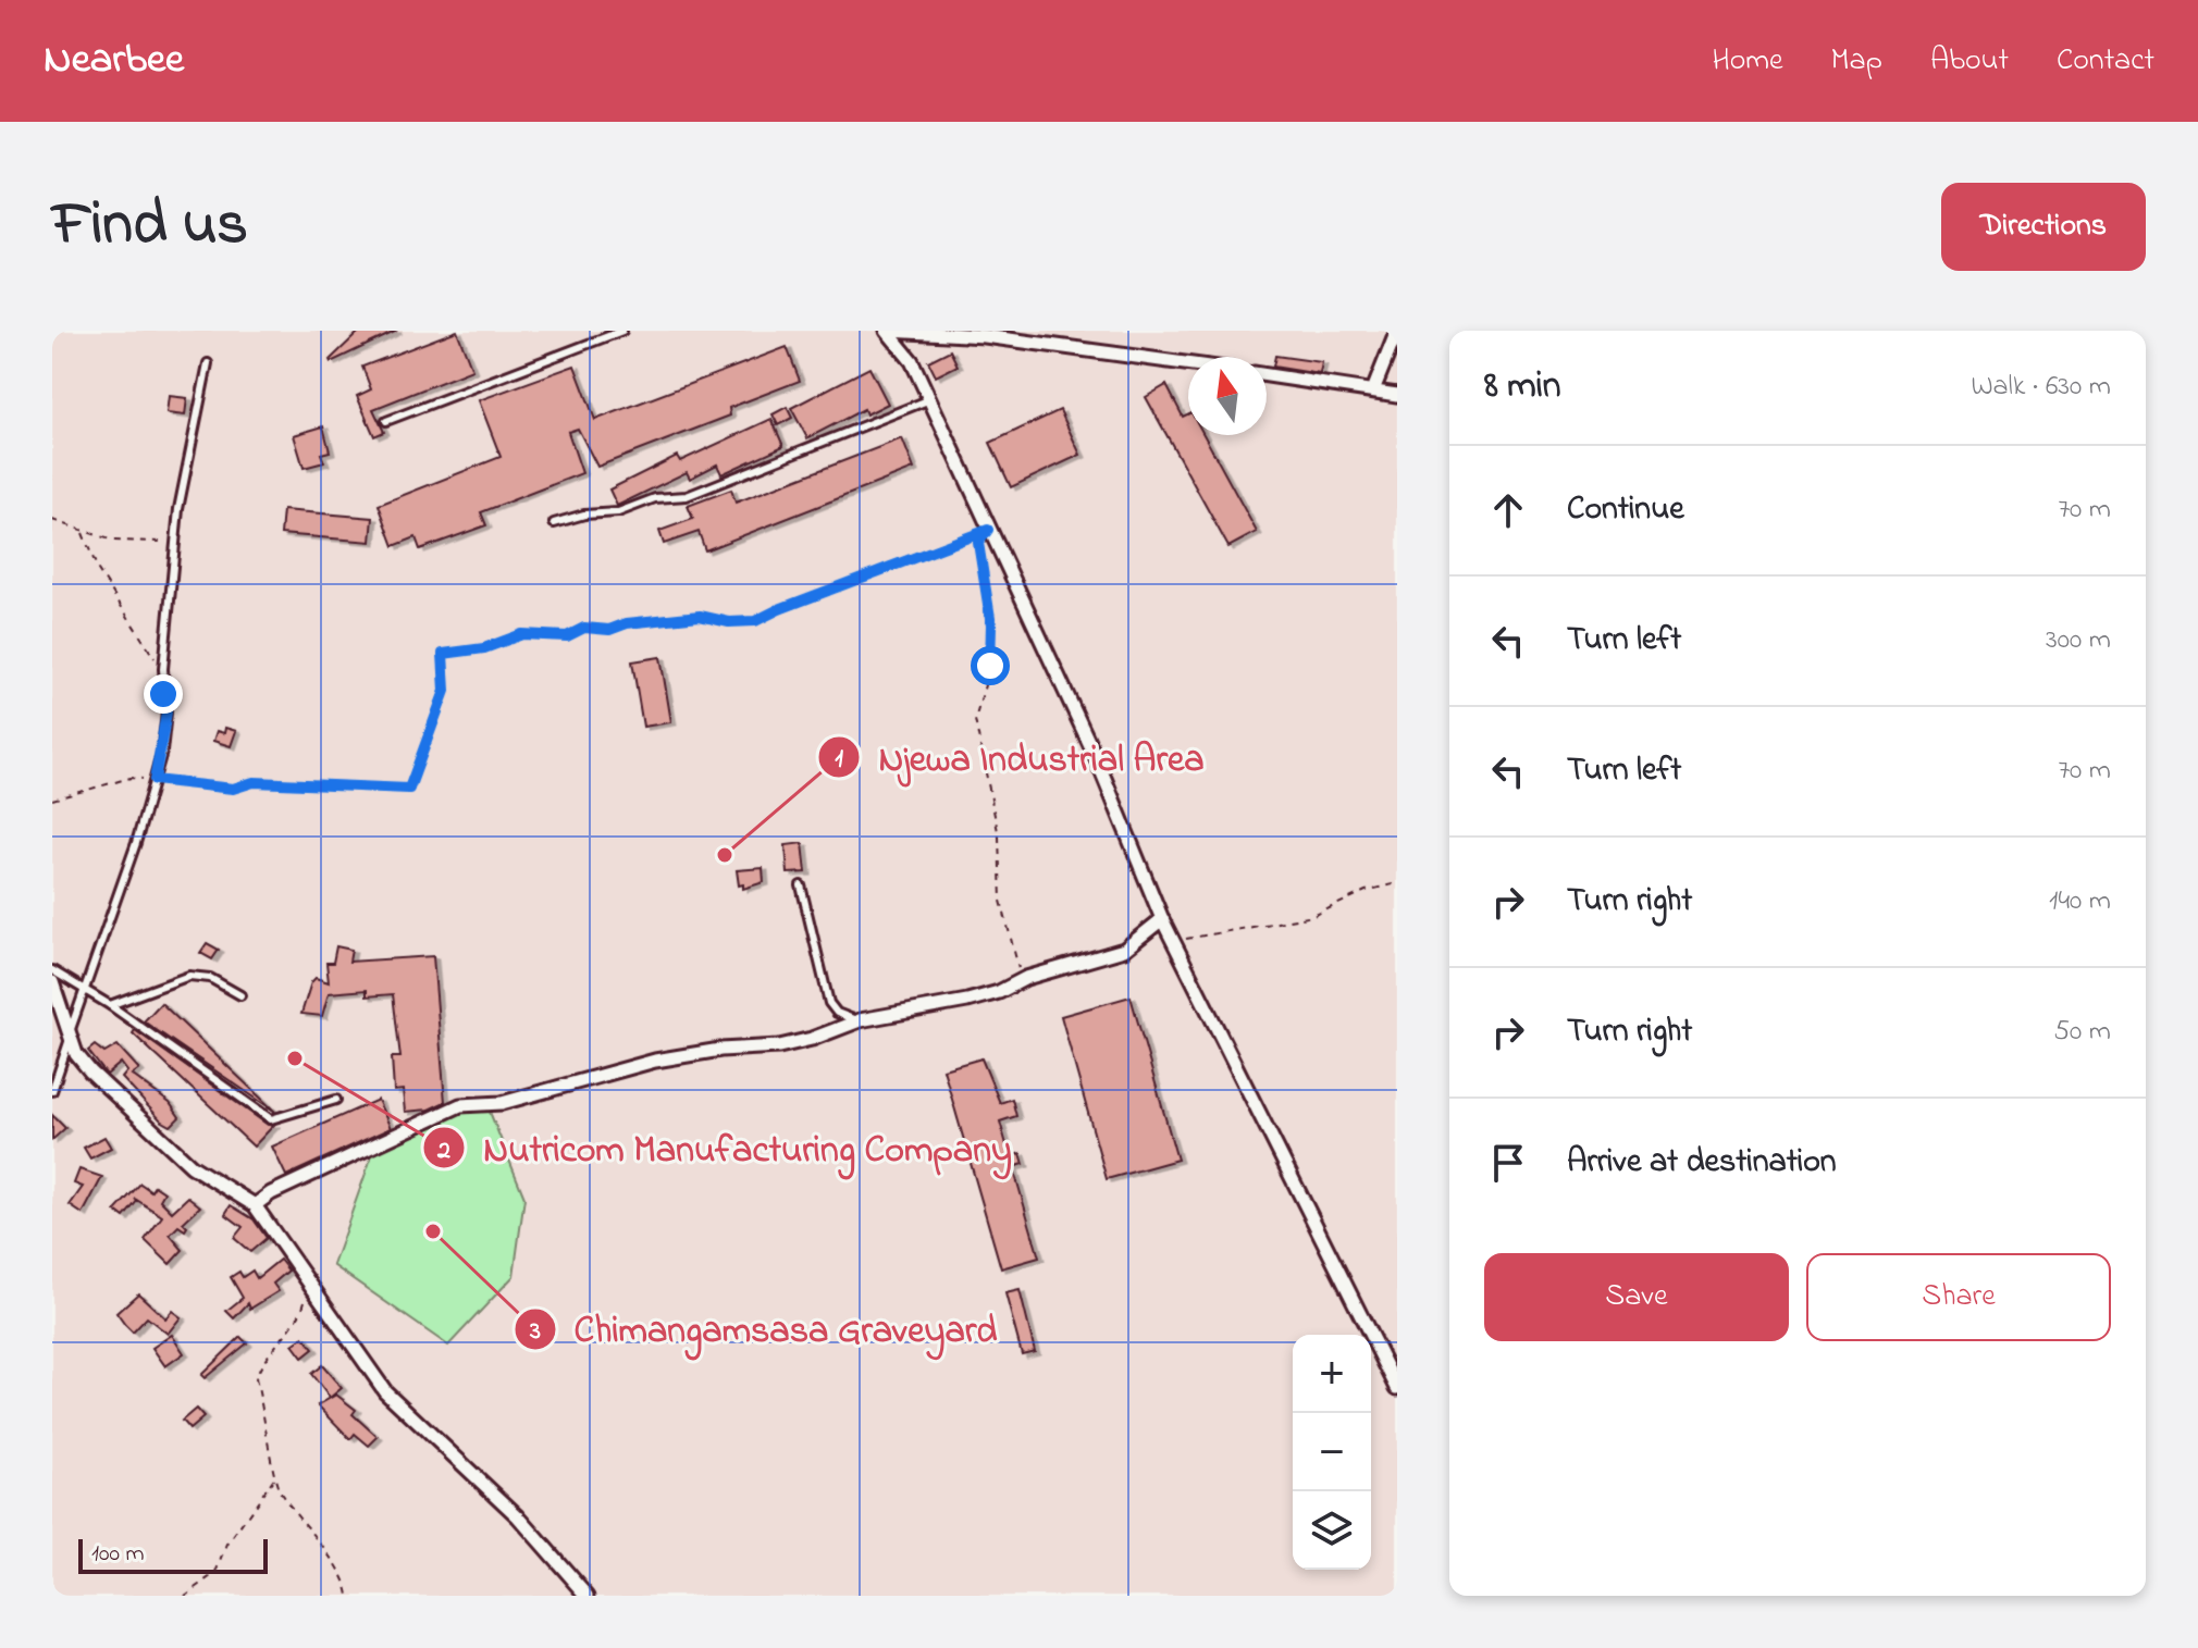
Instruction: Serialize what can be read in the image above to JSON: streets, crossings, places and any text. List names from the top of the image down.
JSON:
{
  "places": ["Njewa Industrial Area", "Nutricom Manufacturing Company", "Chimangamsasa Graveyard"],
  "scale_bar": "100 m",
  "north": "top",
  "page": {
    "header": "Nearbee",
    "nav": [
      "Home",
      "Map",
      "About",
      "Contact"
    ],
    "title": "Find us",
    "buttons": [
      "Directions",
      ["Save", "Share"]
    ],
    "heading": ["8 min", "Walk · 630 m"],
    "list": [
      ["Continue", "70 m"],
      ["Turn left", "300 m"],
      ["Turn left", "70 m"],
      ["Turn right", "140 m"],
      ["Turn right", "50 m"],
      "Arrive at destination"
    ],
    "map_buttons": ["+", "−"],
    "scale": "100 m"
  }
}
